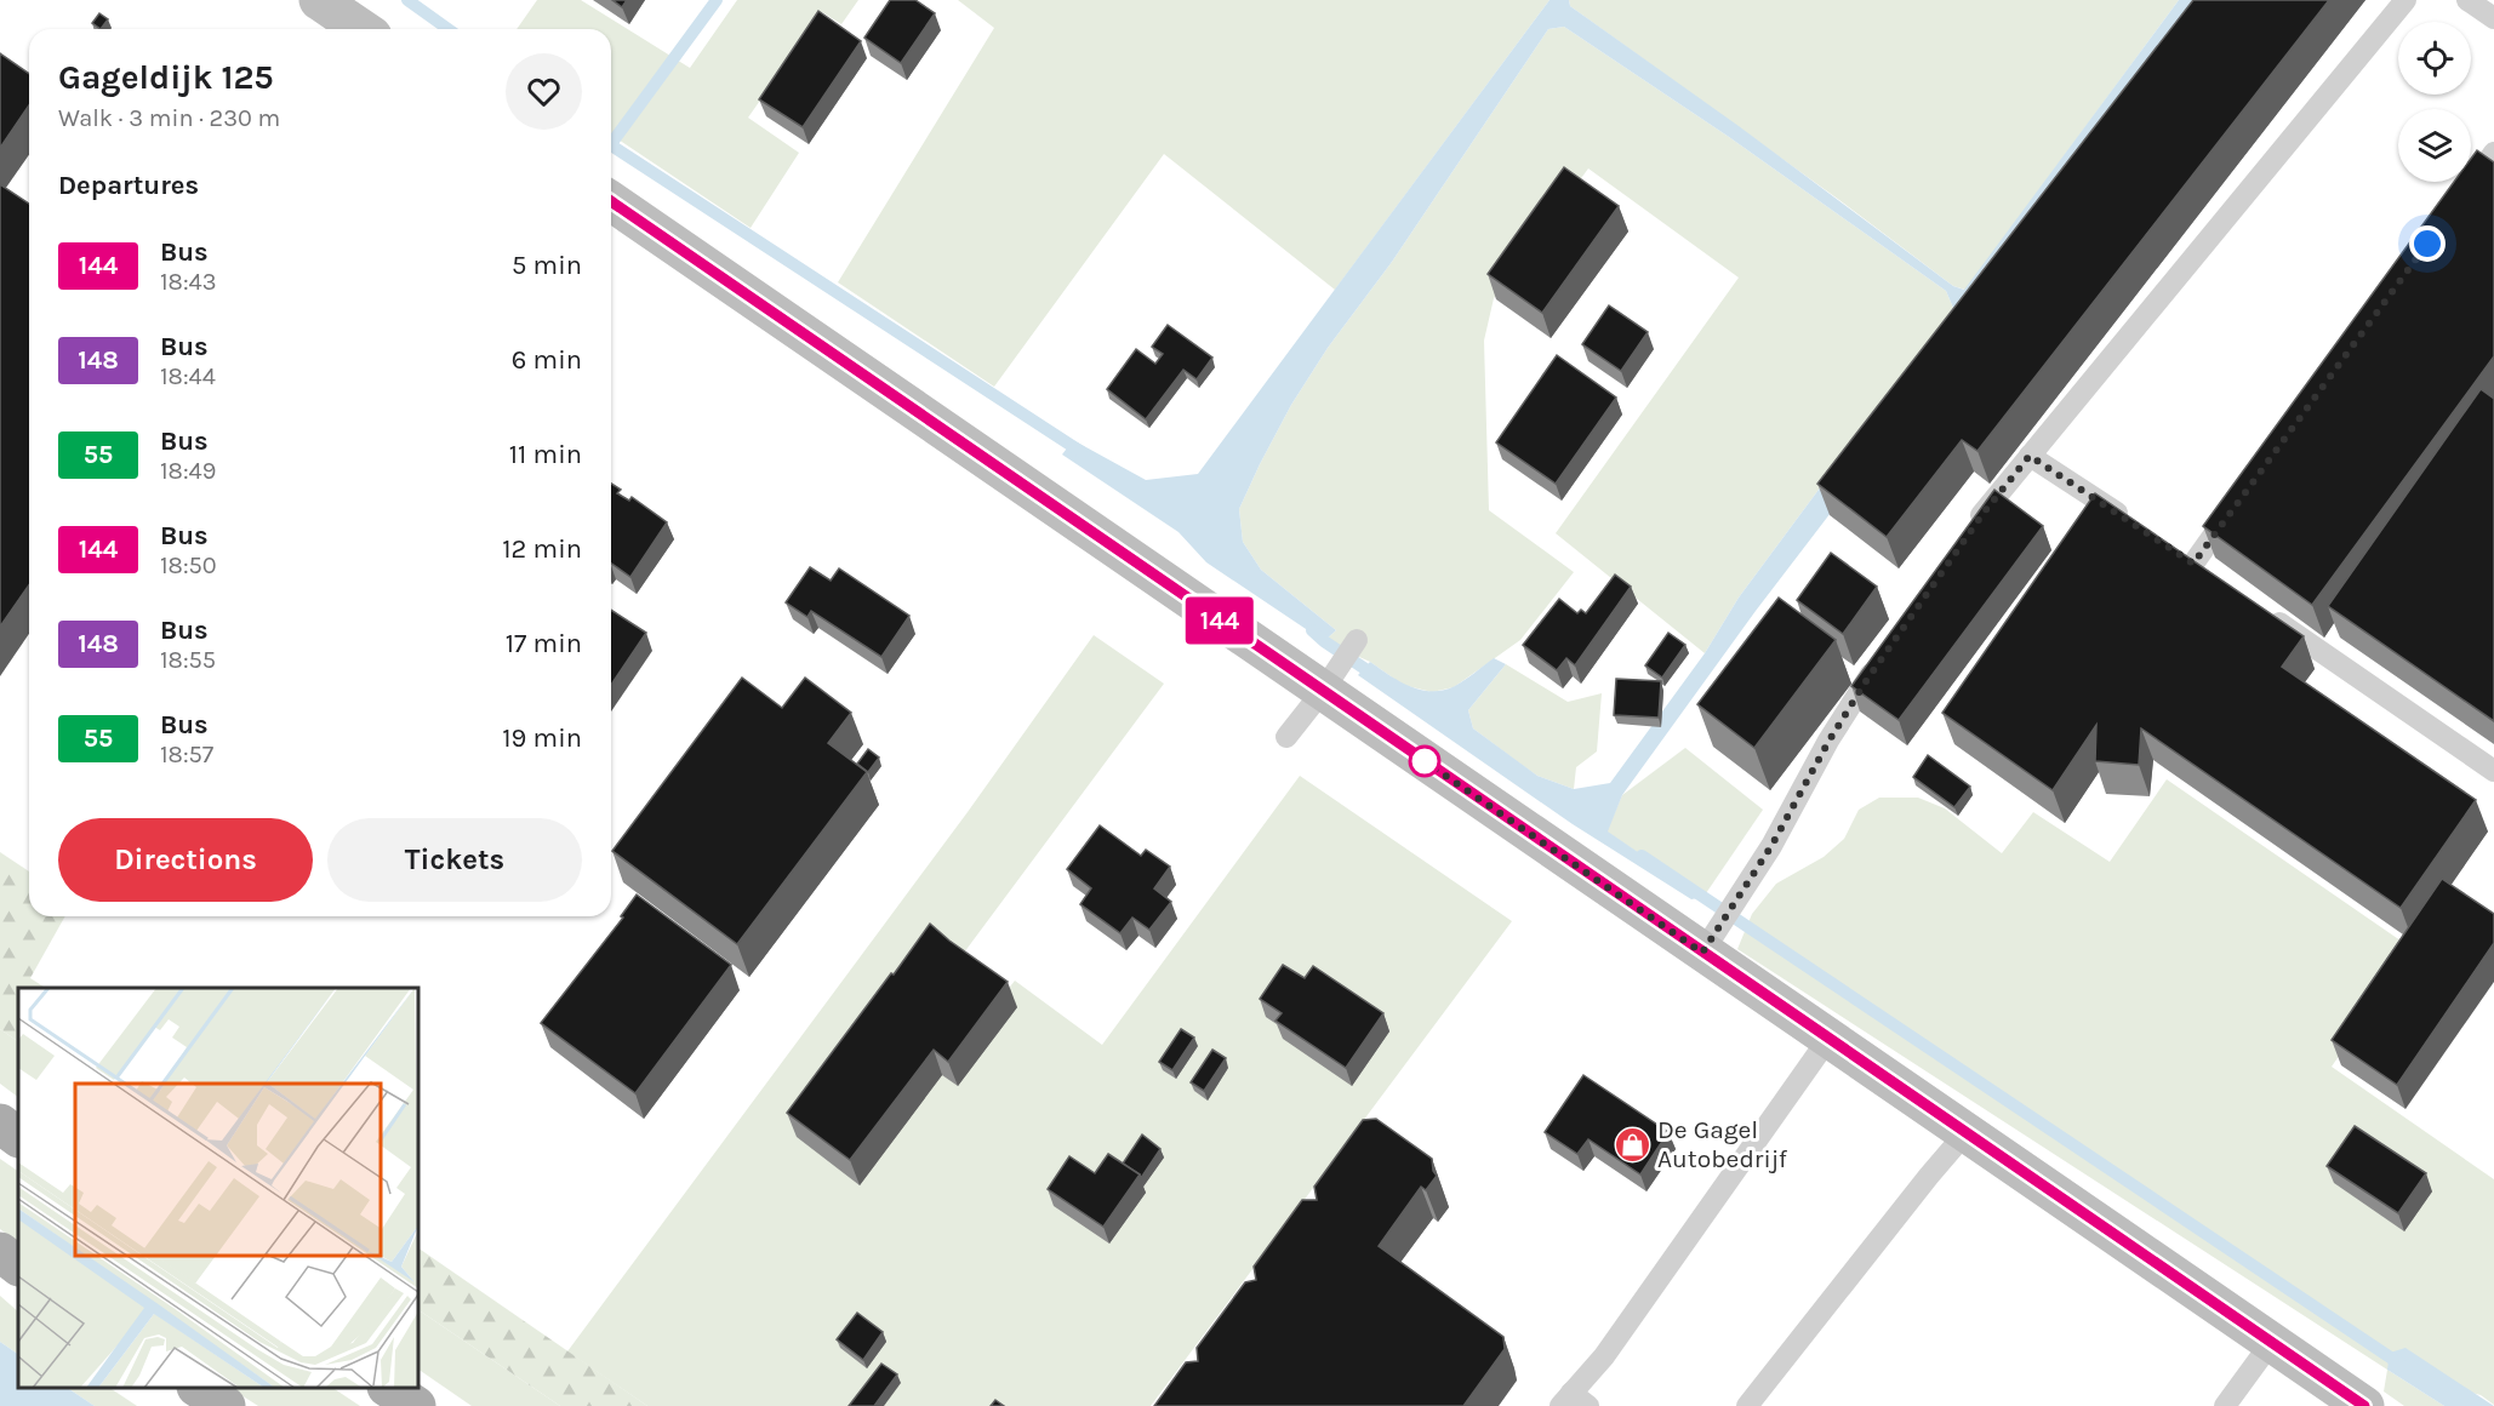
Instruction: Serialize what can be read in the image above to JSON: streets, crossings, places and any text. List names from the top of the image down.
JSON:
{
  "places": {
    "shop": ["De Gagel Autobedrijf"]
  },
  "lines": ["bus line 144"],
  "page": {
    "on_map": "144",
    "heading": [
      ["Gageldijk 125", "Walk · 3 min · 230 m"],
      "Departures"
    ],
    "list": [
      {
        "mark": "144",
        "name": "Bus",
        "note": "18:43",
        "value": "5 min"
      },
      {
        "mark": "148",
        "name": "Bus",
        "note": "18:44",
        "value": "6 min"
      },
      {
        "mark": "55",
        "name": "Bus",
        "note": "18:49",
        "value": "11 min"
      },
      {
        "mark": "144",
        "name": "Bus",
        "note": "18:50",
        "value": "12 min"
      },
      {
        "mark": "148",
        "name": "Bus",
        "note": "18:55",
        "value": "17 min"
      },
      {
        "mark": "55",
        "name": "Bus",
        "note": "18:57",
        "value": "19 min"
      }
    ],
    "buttons": ["Directions", "Tickets"]
  }
}
